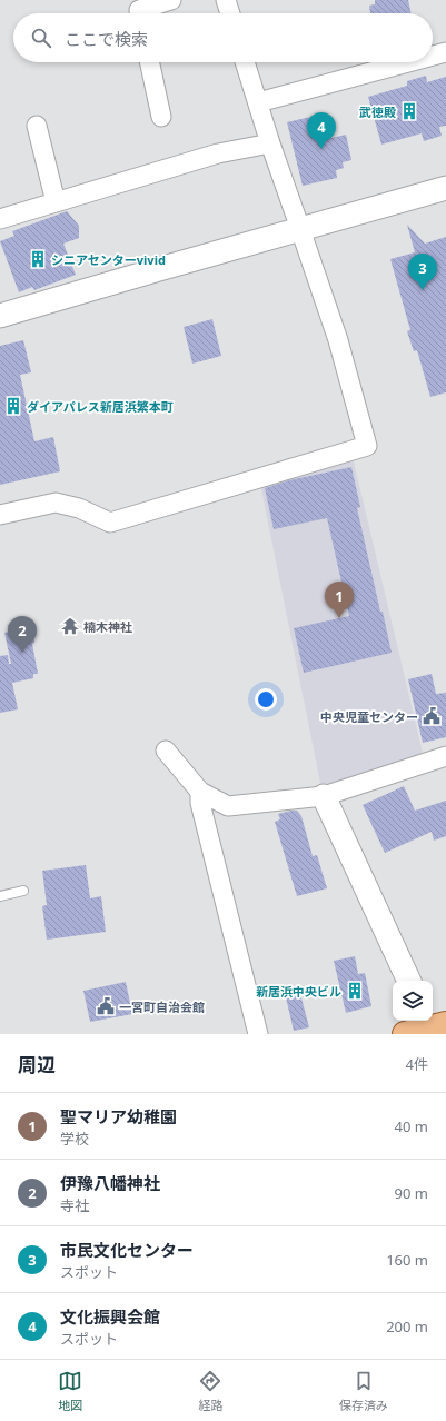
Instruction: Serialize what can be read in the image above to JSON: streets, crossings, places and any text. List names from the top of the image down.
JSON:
{
  "places": {
    "building": [
      "武徳殿",
      "シニアセンターvivid",
      "ダイアパレス新居浜繁本町",
      "新居浜中央ビル"
    ],
    "temple": ["楠木神社"],
    "public building": ["中央児童センター", "一宮町自治会館"]
  },
  "page": {
    "search": "ここで検索",
    "pins": [
      "4",
      "3",
      "1",
      "2"
    ],
    "heading": ["周辺", "4件"],
    "list": [
      {
        "mark": "1",
        "name": "聖マリア幼稚園",
        "note": "学校",
        "value": "40 m"
      },
      {
        "mark": "2",
        "name": "伊豫八幡神社",
        "note": "寺社",
        "value": "90 m"
      },
      {
        "mark": "3",
        "name": "市民文化センター",
        "note": "スポット",
        "value": "160 m"
      },
      {
        "mark": "4",
        "name": "文化振興会館",
        "note": "スポット",
        "value": "200 m"
      }
    ],
    "nav": ["地図", "経路", "保存済み"]
  }
}
